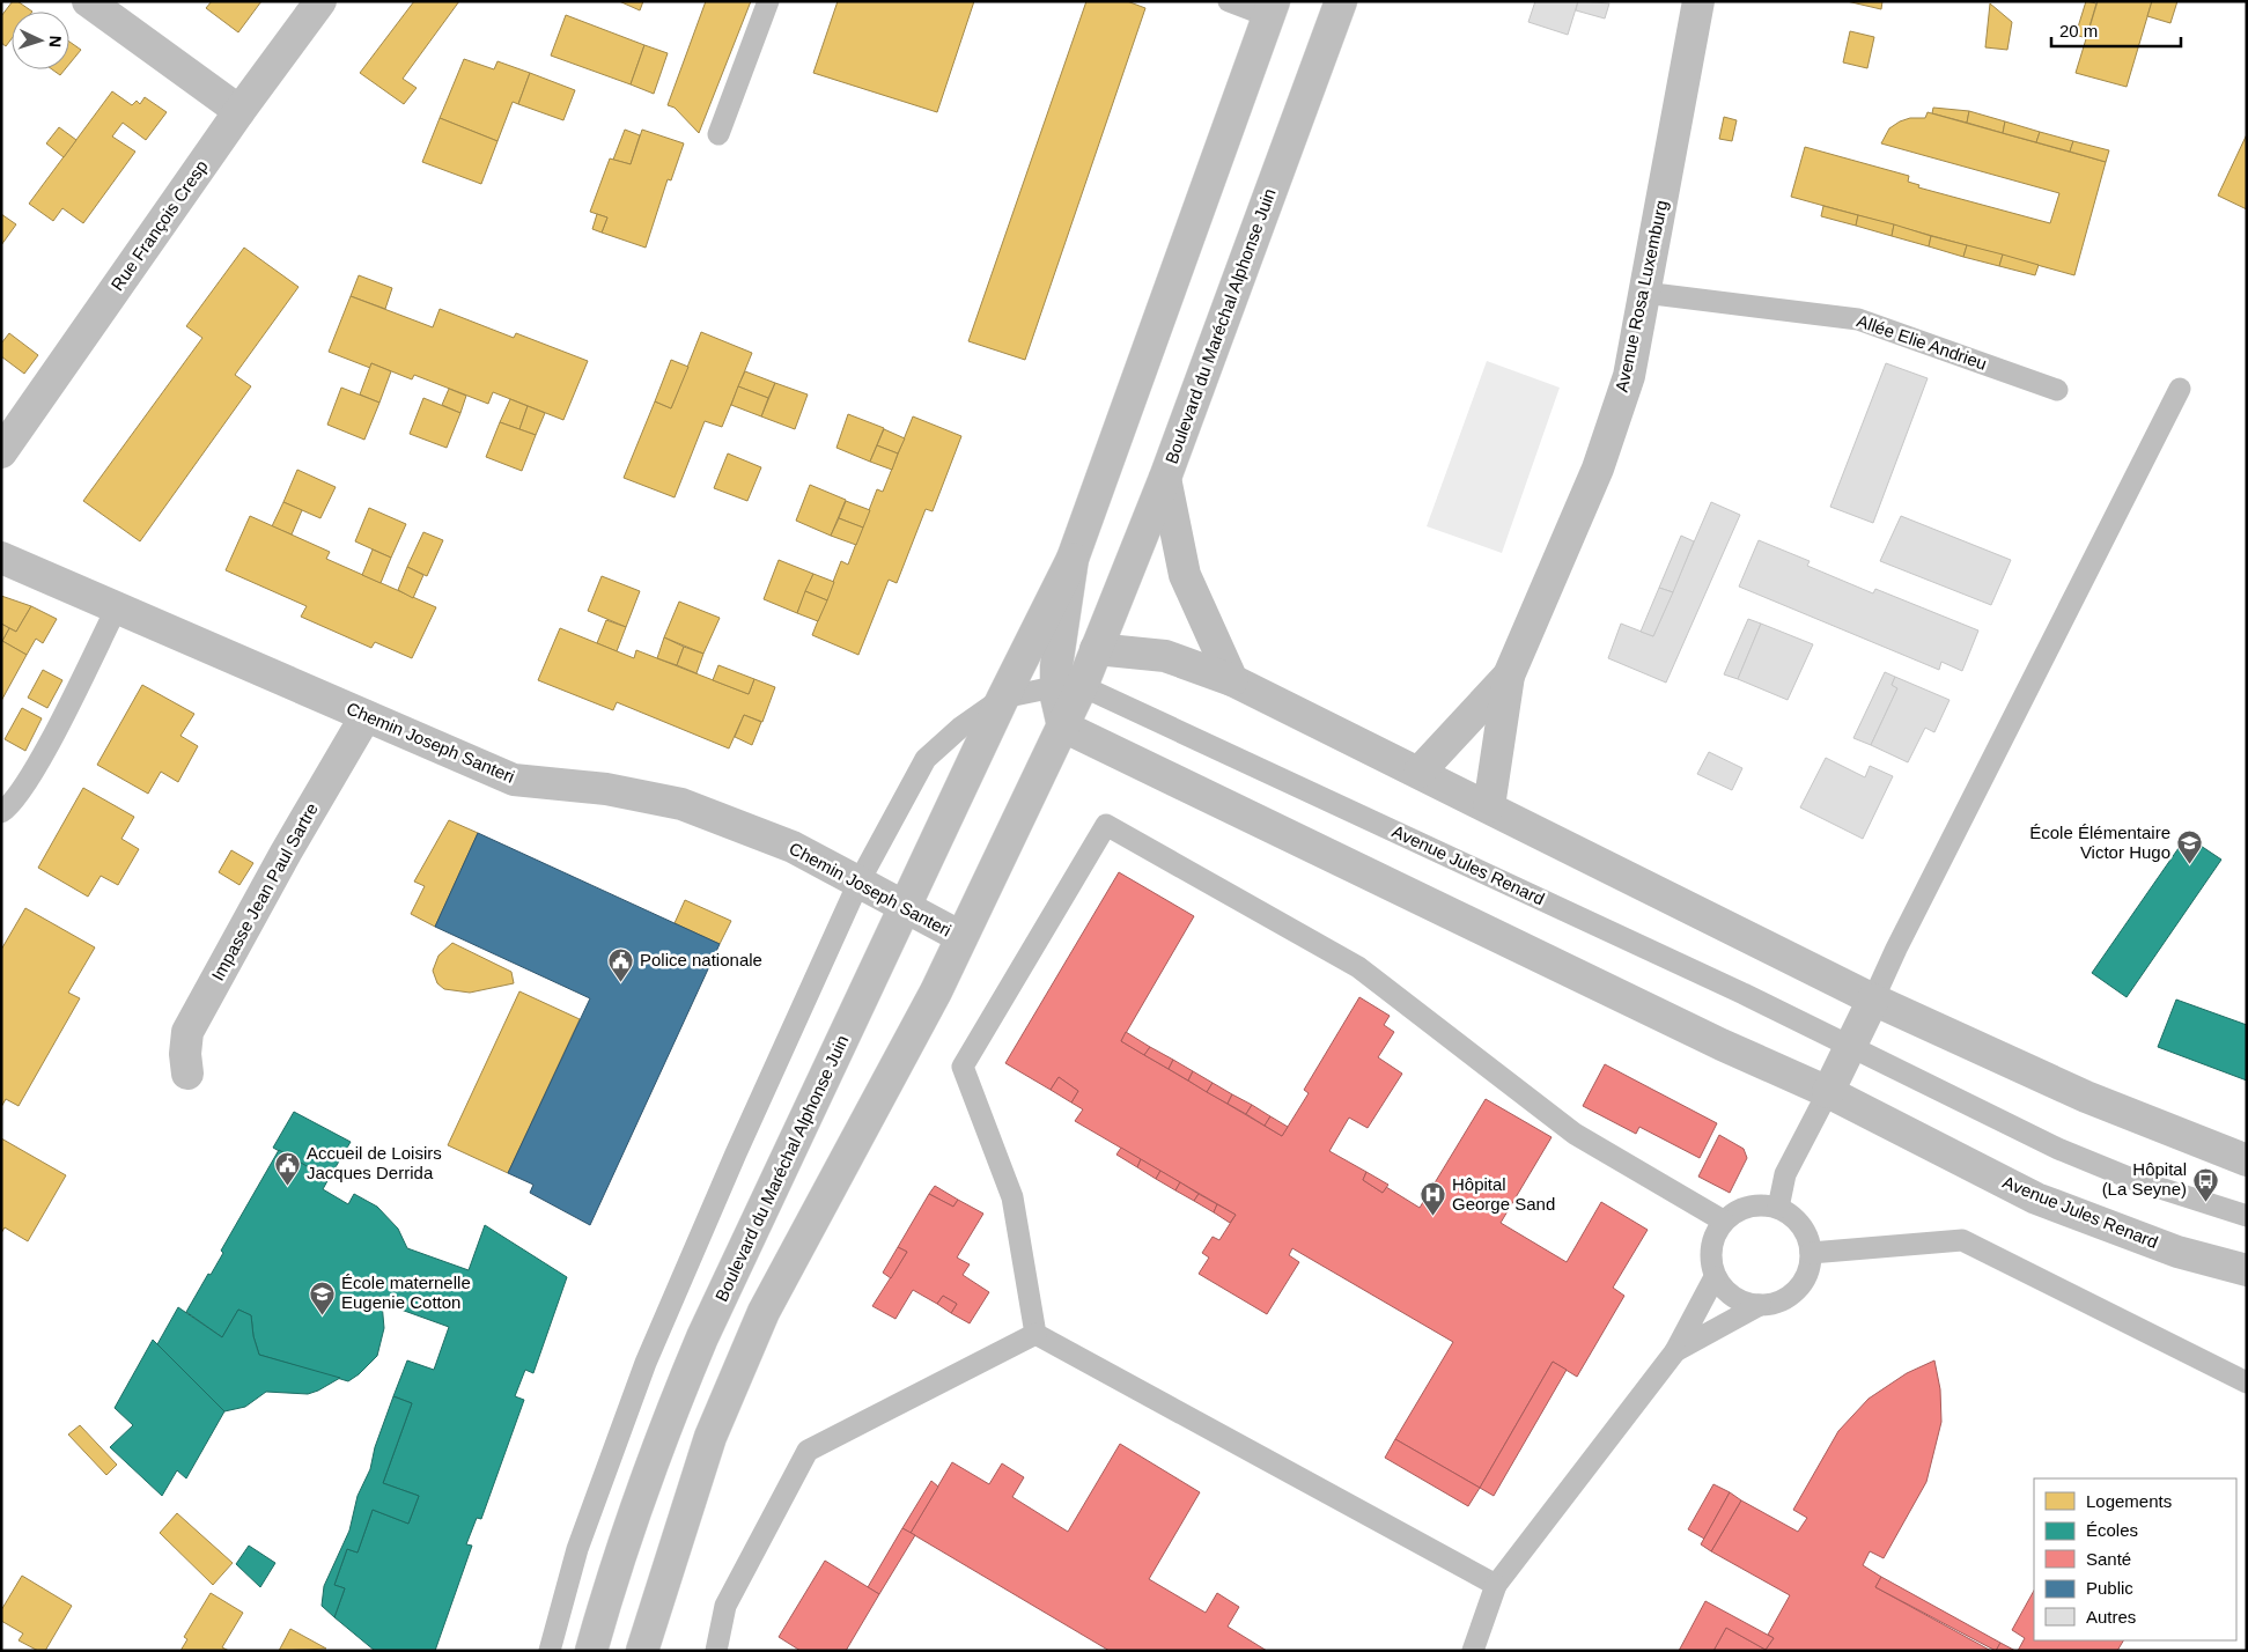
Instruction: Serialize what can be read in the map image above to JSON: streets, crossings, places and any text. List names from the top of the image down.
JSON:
{
  "streets": {
    "street": [
      "Rue François Cresp",
      "Avenue Rosa Luxemburg",
      "Boulevard du Maréchal Alphonse Juin",
      "Chemin Joseph Santeri",
      "Avenue Jules Renard",
      "Impasse Jean Paul Sartre"
    ],
    "lane": ["Allée Elie Andrieu"]
  },
  "crossings": [
    ["Avenue Rosa Luxemburg", "Allée Elie Andrieu"],
    ["Boulevard du Maréchal Alphonse Juin", "Chemin Joseph Santeri"],
    ["Boulevard du Maréchal Alphonse Juin", "Avenue Jules Renard"],
    ["Chemin Joseph Santeri", "Impasse Jean Paul Sartre"]
  ],
  "places": {
    "school or university": ["École Élémentaire Victor Hugo", "École maternelle Eugenie Cotton"],
    "public building": ["Police nationale", "Accueil de Loisirs Jacques Derrida"],
    "bus stop": ["Hôpital (La Seyne)"],
    "hospital": ["Hôpital George Sand"]
  },
  "legend": [
    "Logements",
    "Écoles",
    "Santé",
    "Public",
    "Autres"
  ],
  "scale_bar": "20 m",
  "north": "right"
}
